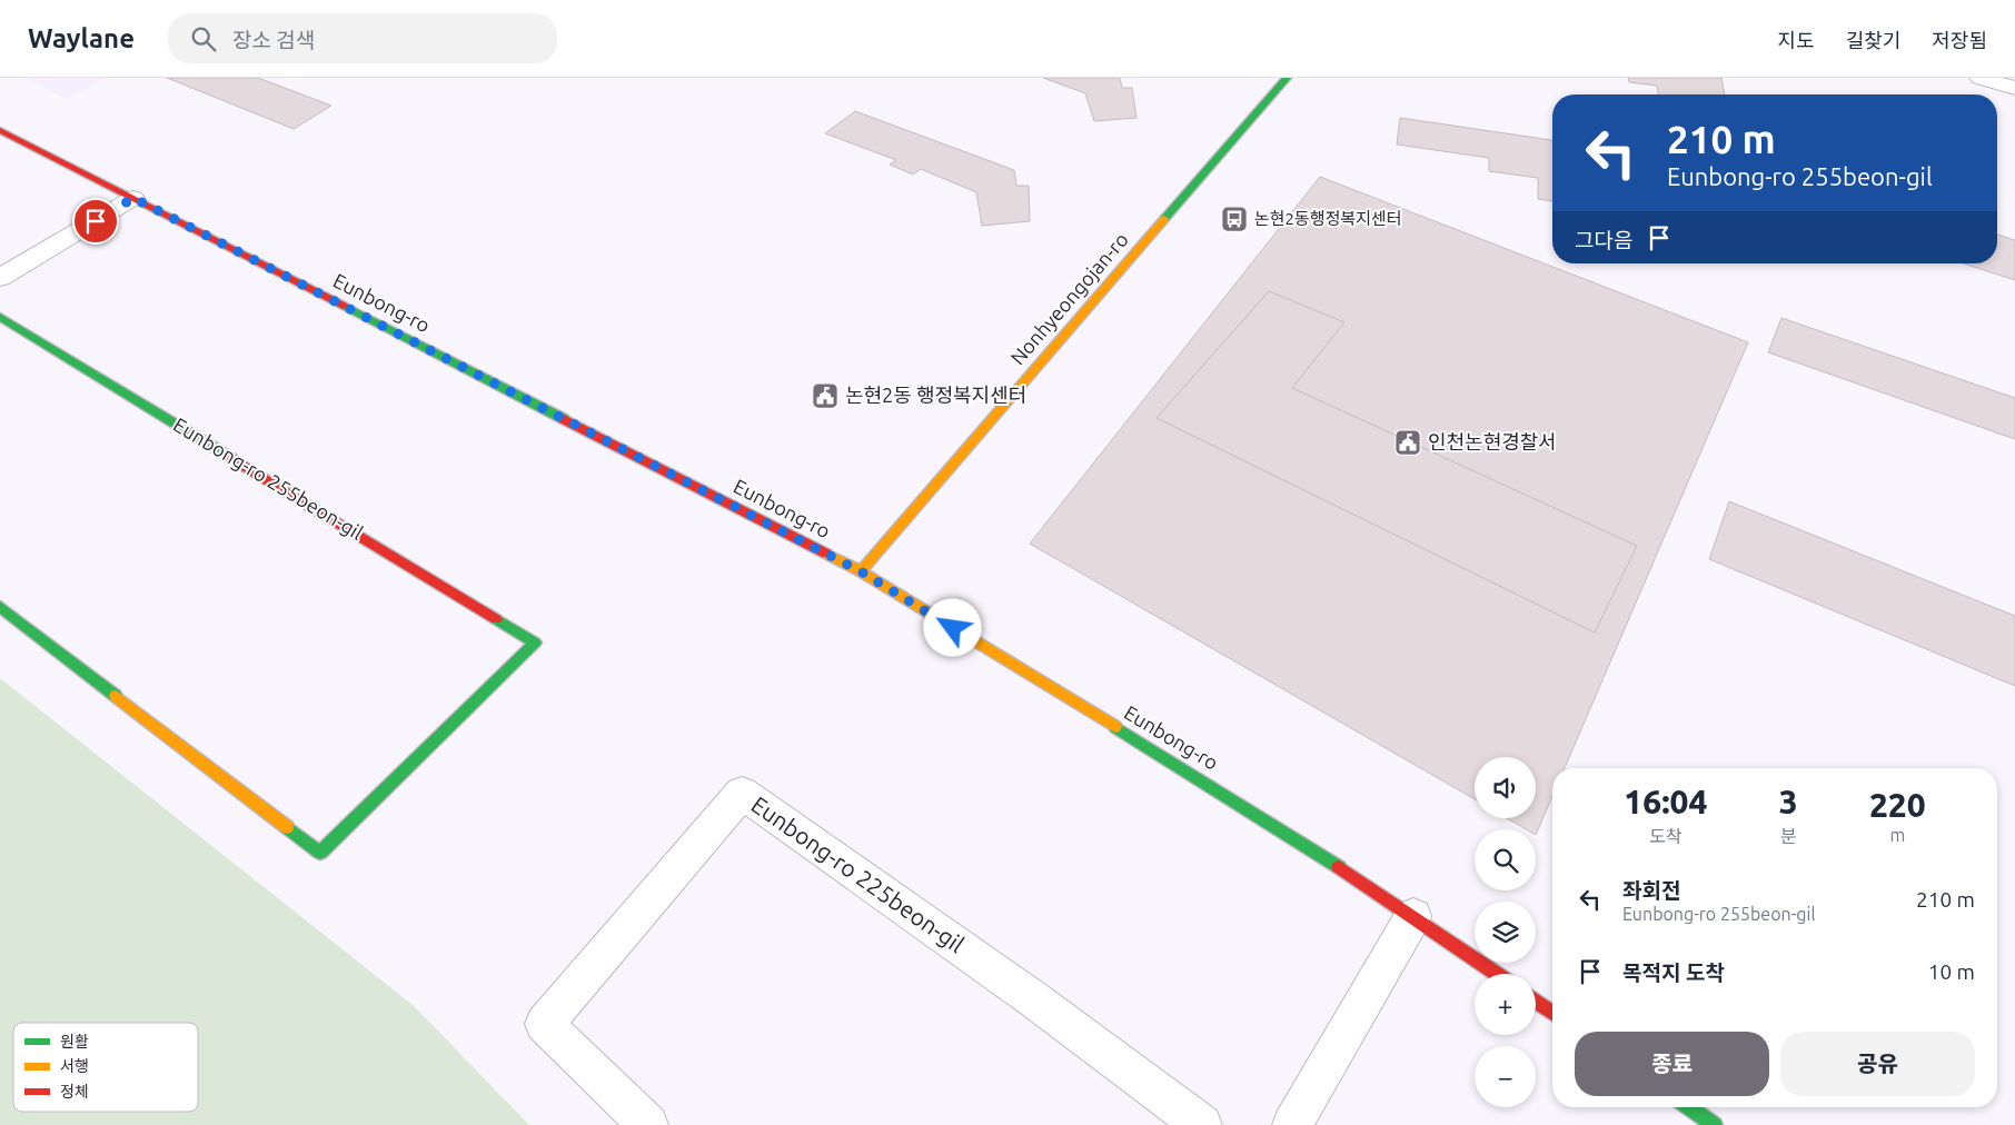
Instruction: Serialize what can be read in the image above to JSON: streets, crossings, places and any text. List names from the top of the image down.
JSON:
{
  "streets": {
    "main road": ["Nonhyeongojan-ro", "Eunbong-ro", "Eunbong-ro 255beon-gil"],
    "street": ["Eunbong-ro 225beon-gil"]
  },
  "crossings": [
    ["Nonhyeongojan-ro", "Eunbong-ro"]
  ],
  "places": {
    "bus stop": ["논현2동행정복지센터"],
    "public building": ["논현2동 행정복지센터", "인천논현경찰서"]
  },
  "legend": ["원활", "서행", "정체"],
  "page": {
    "header": "Waylane",
    "search": "장소 검색",
    "nav": ["지도", "길찾기", "저장됨"],
    "turn": ["210 m", "Eunbong-ro 255beon-gil"],
    "then": "그다음",
    "map_buttons": ["+", "−"],
    "eta": [
      "16:04",
      "도착",
      "3",
      "분",
      "220",
      "m"
    ],
    "list": [
      {
        "name": "좌회전",
        "note": "Eunbong-ro 255beon-gil",
        "value": "210 m"
      },
      {
        "name": "목적지 도착",
        "value": "10 m"
      }
    ],
    "buttons": ["종료", "공유"]
  }
}
